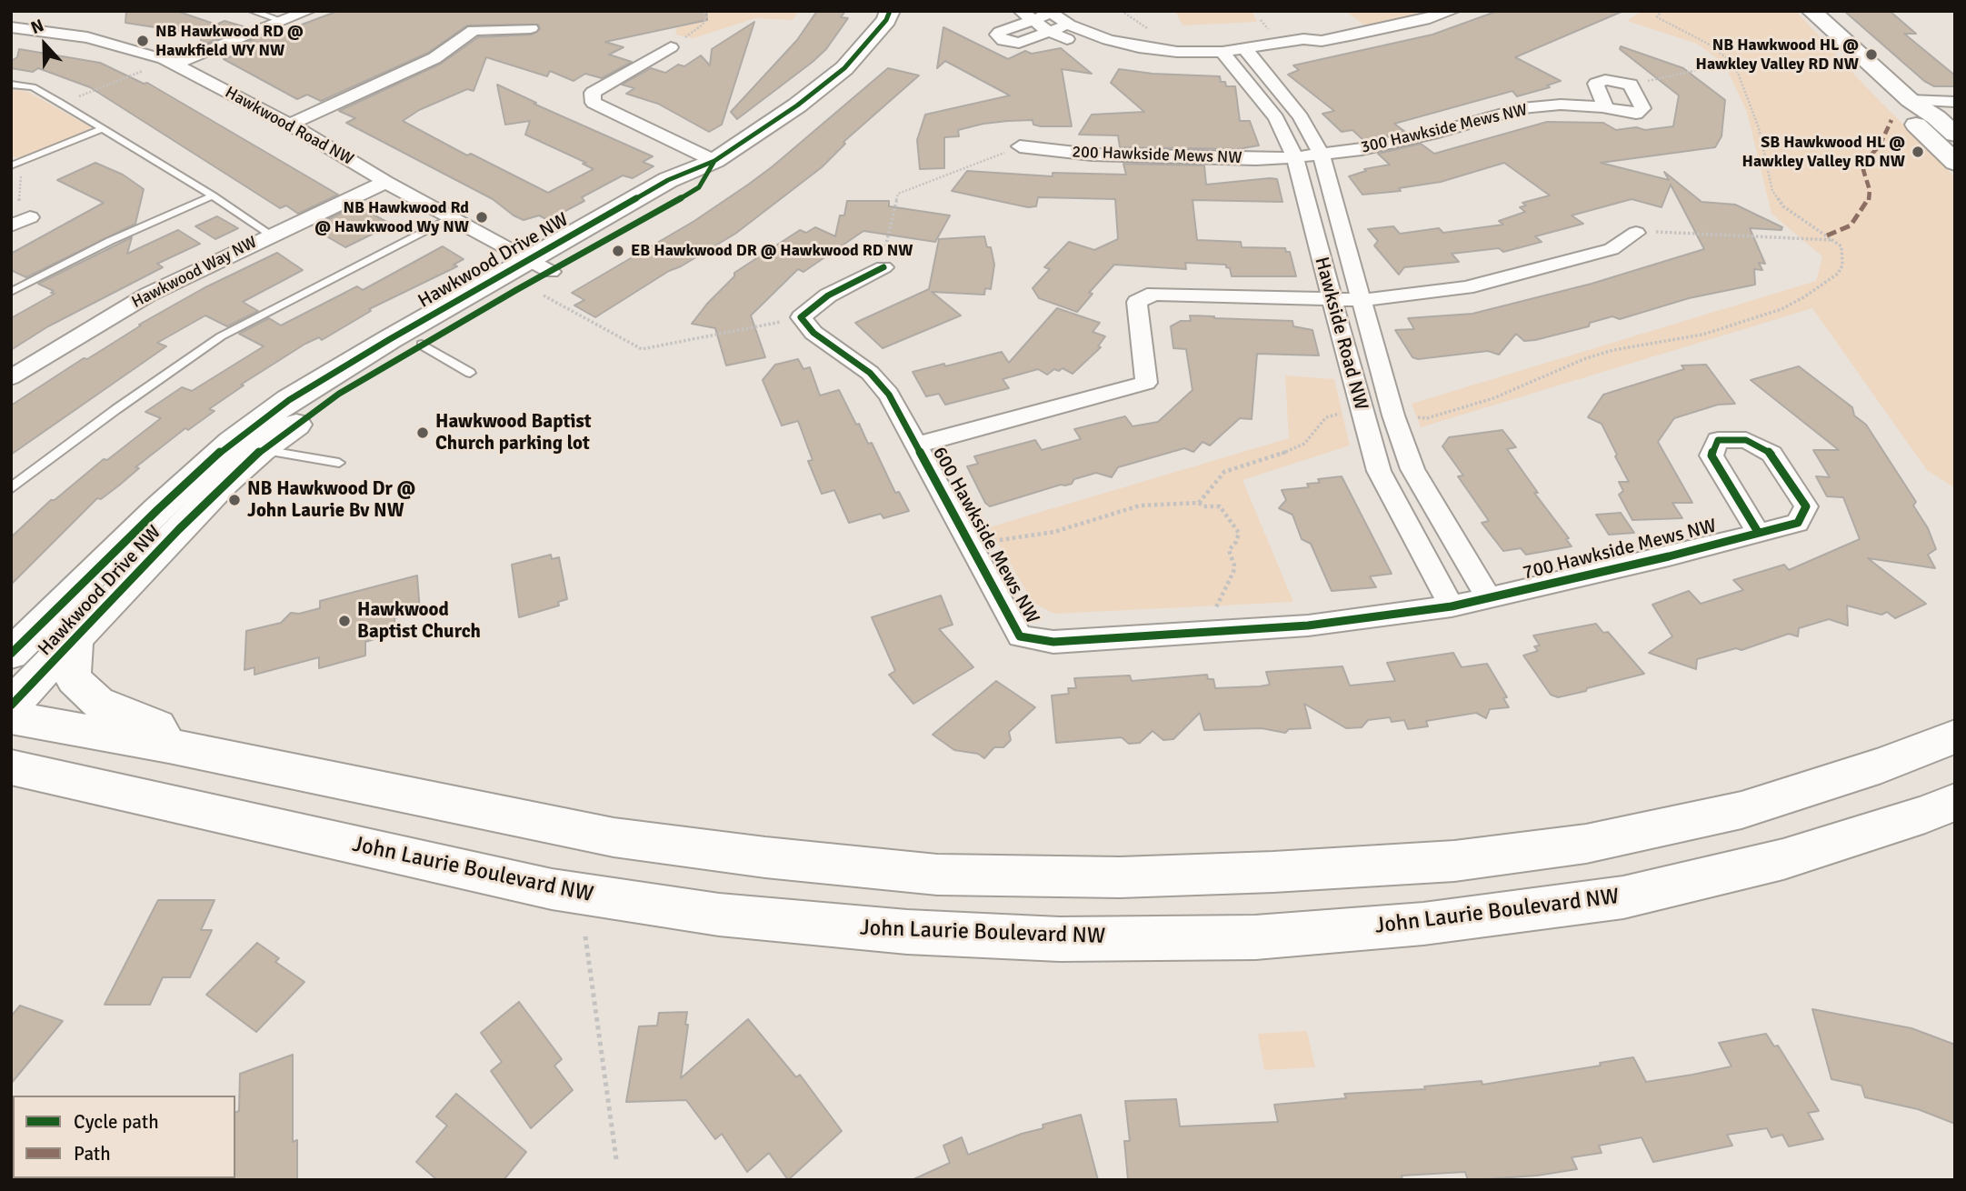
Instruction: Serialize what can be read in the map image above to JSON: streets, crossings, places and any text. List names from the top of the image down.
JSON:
{
  "streets": {
    "main road": ["Hawkwood Drive NW", "John Laurie Boulevard NW"],
    "street": [
      "Hawkwood Road NW",
      "300 Hawkside Mews NW",
      "200 Hawkside Mews NW",
      "Hawkwood Way NW",
      "Hawkside Road NW",
      "600 Hawkside Mews NW",
      "700 Hawkside Mews NW"
    ]
  },
  "crossings": [
    ["Hawkwood Road NW", "Hawkwood Drive NW"],
    ["Hawkwood Road NW", "Hawkwood Way NW"],
    ["300 Hawkside Mews NW", "200 Hawkside Mews NW"],
    ["300 Hawkside Mews NW", "Hawkside Road NW"],
    ["200 Hawkside Mews NW", "Hawkside Road NW"],
    ["Hawkside Road NW", "600 Hawkside Mews NW"],
    ["Hawkside Road NW", "700 Hawkside Mews NW"],
    ["600 Hawkside Mews NW", "700 Hawkside Mews NW"]
  ],
  "places": [
    "NB Hawkwood RD @ Hawkfield WY NW",
    "NB Hawkwood HL @ Hawkley Valley RD NW",
    "SB Hawkwood HL @ Hawkley Valley RD NW",
    "NB Hawkwood Rd @ Hawkwood Wy NW",
    "EB Hawkwood DR @ Hawkwood RD NW",
    "Hawkwood Baptist Church parking lot",
    "NB Hawkwood Dr @ John Laurie Bv NW",
    "Hawkwood Baptist Church"
  ],
  "legend": ["Cycle path", "Path"],
  "north": "top"
}
